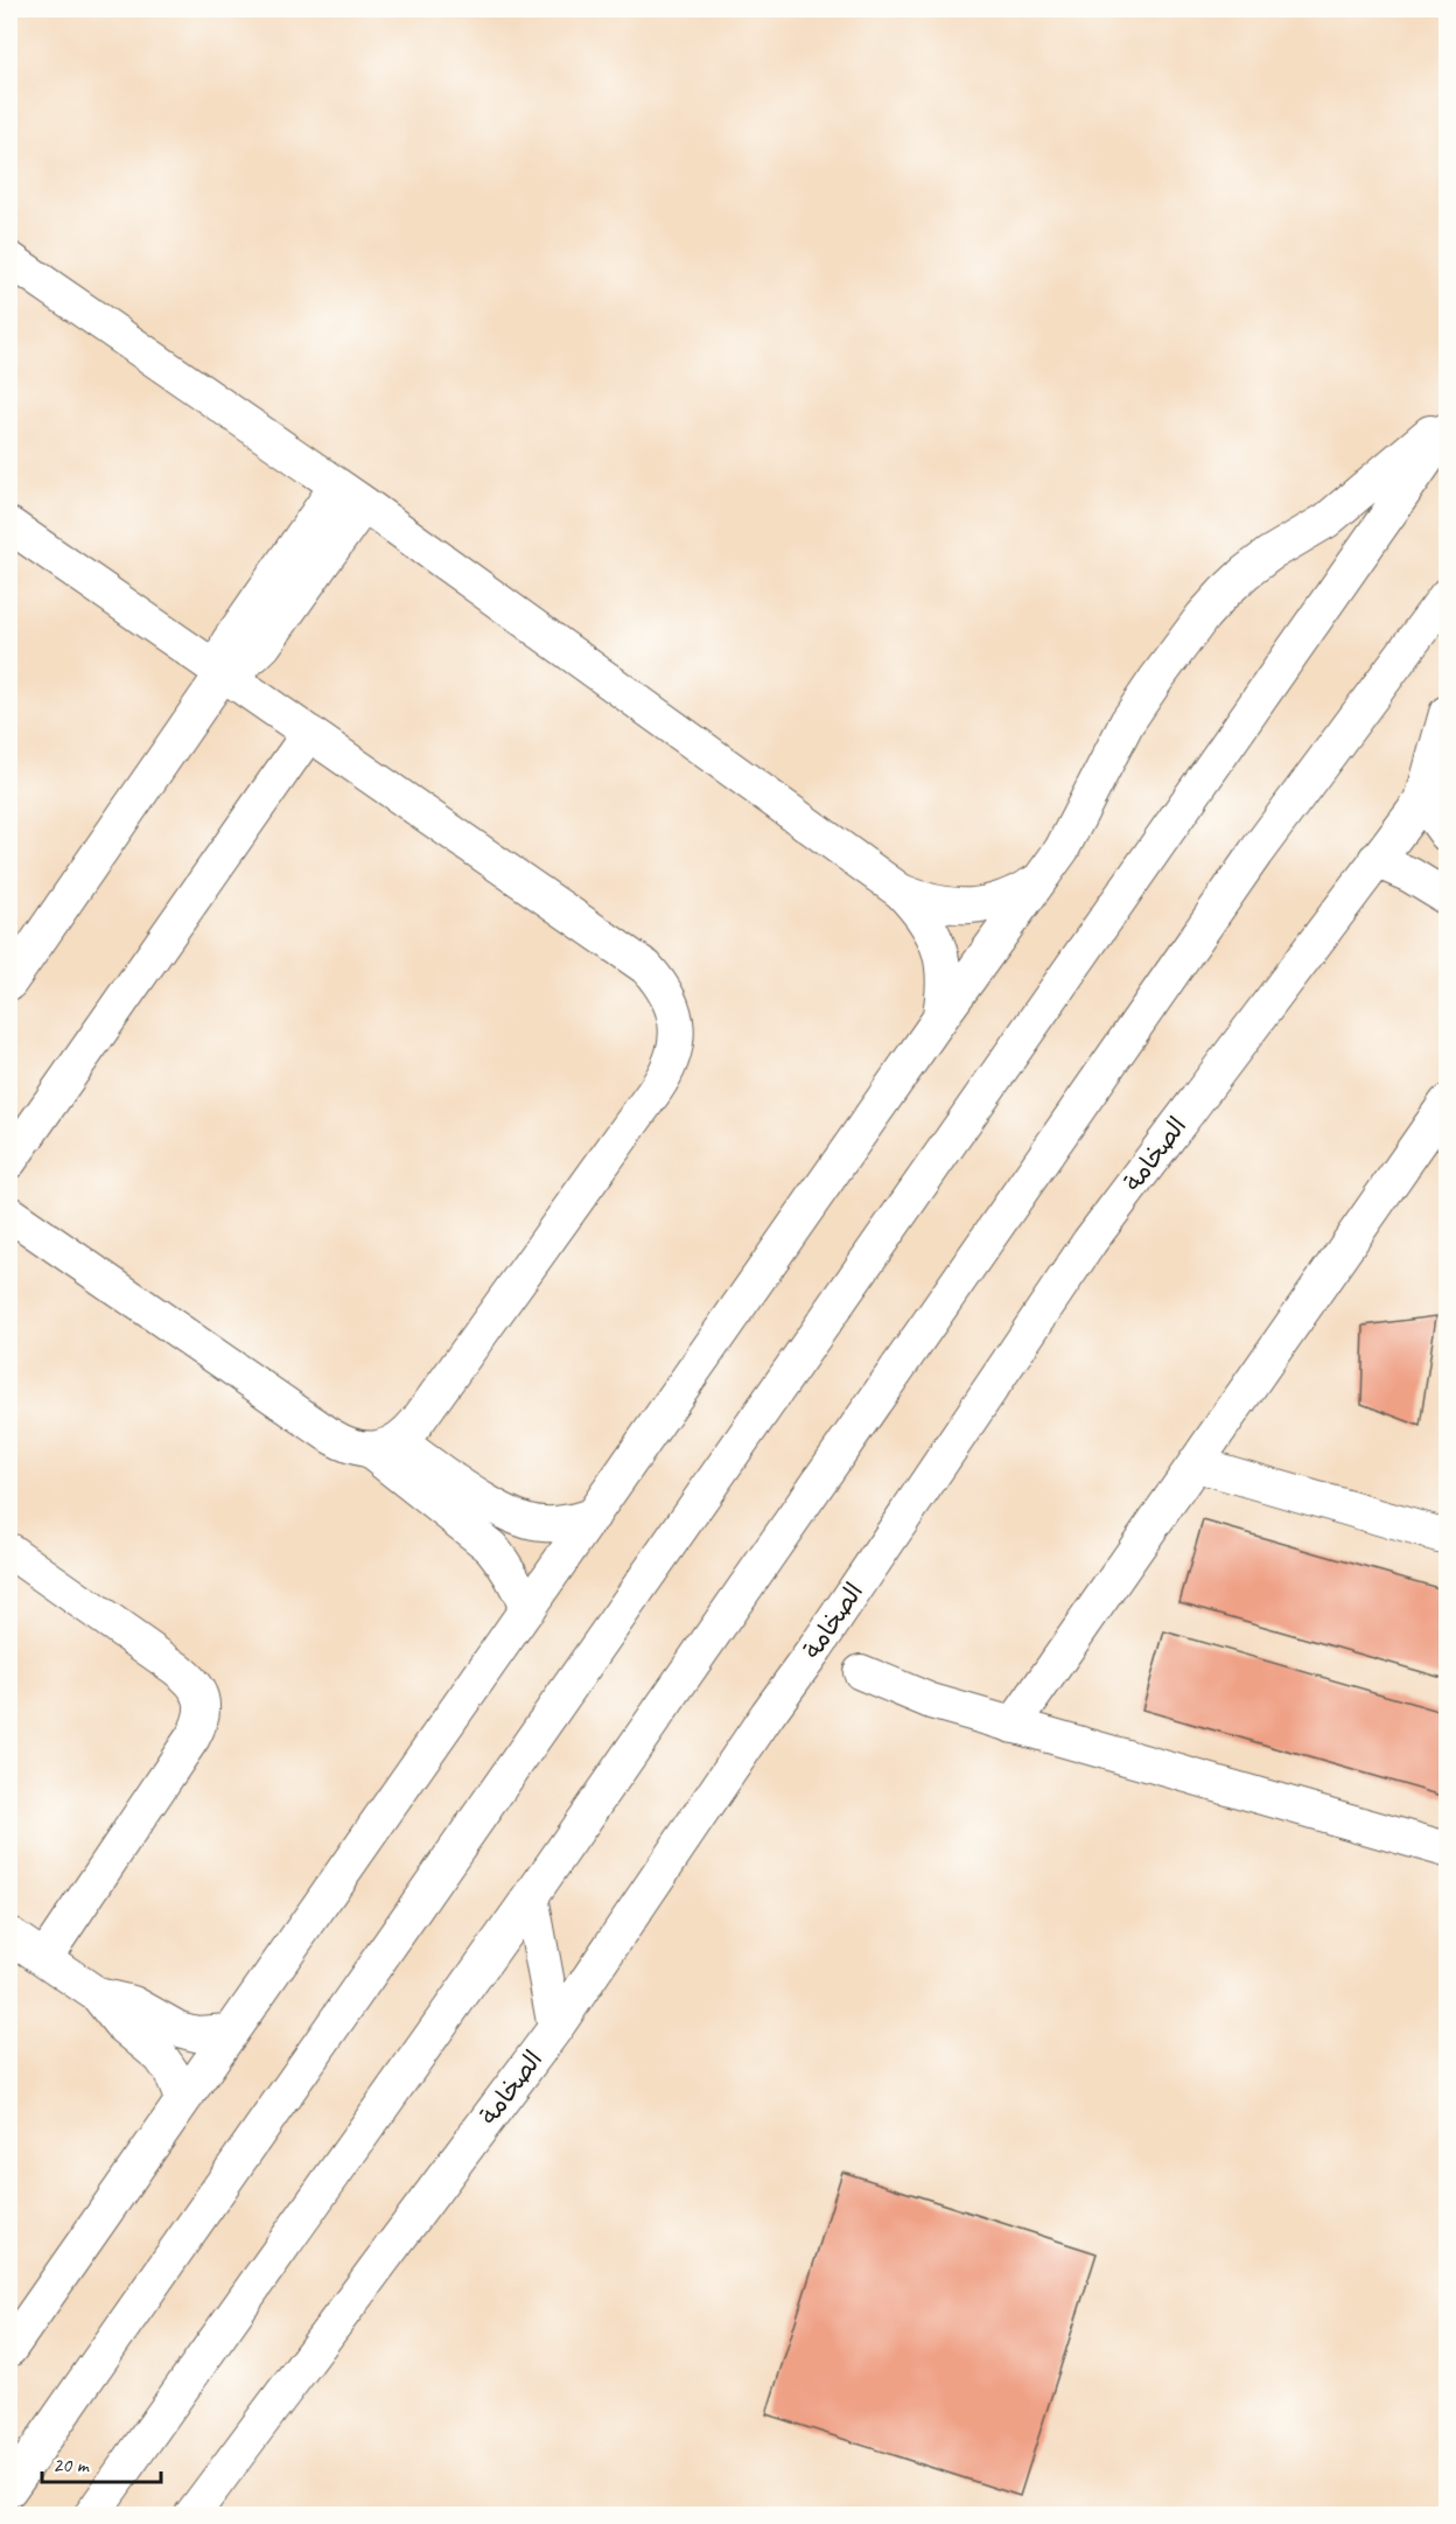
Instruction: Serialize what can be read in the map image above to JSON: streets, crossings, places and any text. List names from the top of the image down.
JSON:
{
  "streets": {
    "street": ["الصخامة"]
  },
  "scale_bar": "20 m"
}
